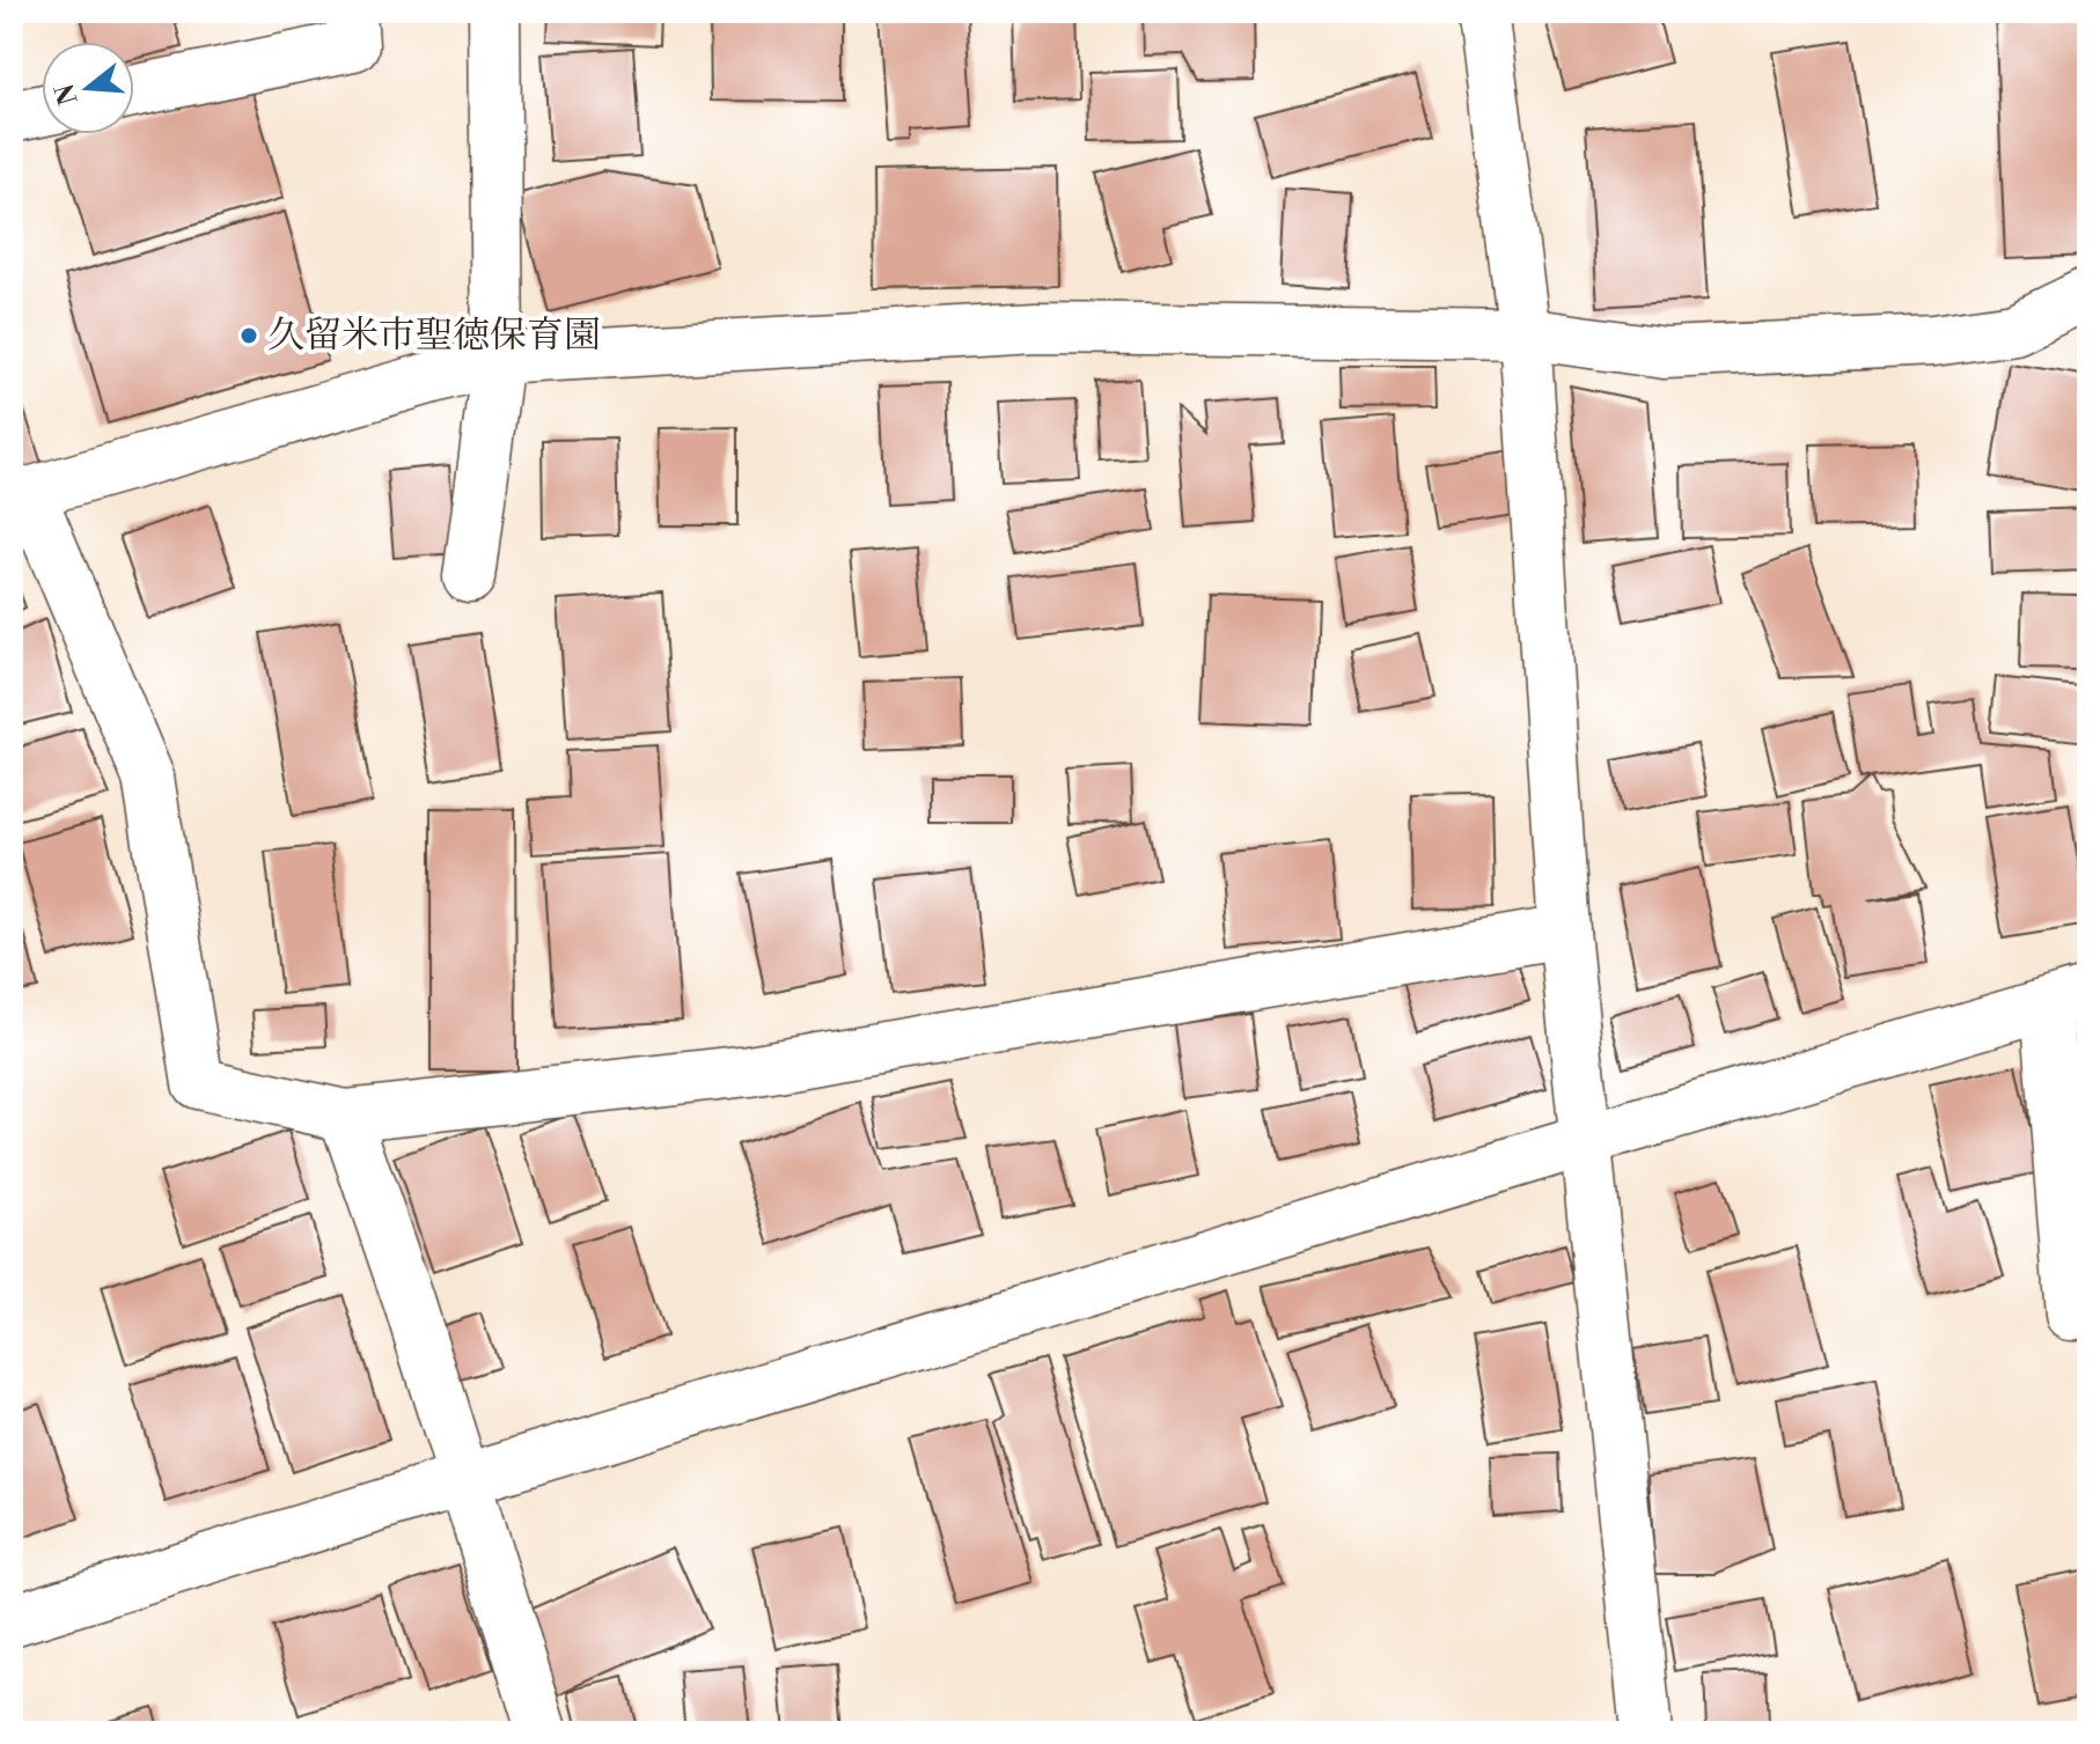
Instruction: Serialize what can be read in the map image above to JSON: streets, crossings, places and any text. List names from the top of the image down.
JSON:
{
  "places": ["久留米市聖徳保育園"],
  "north": "left"
}
